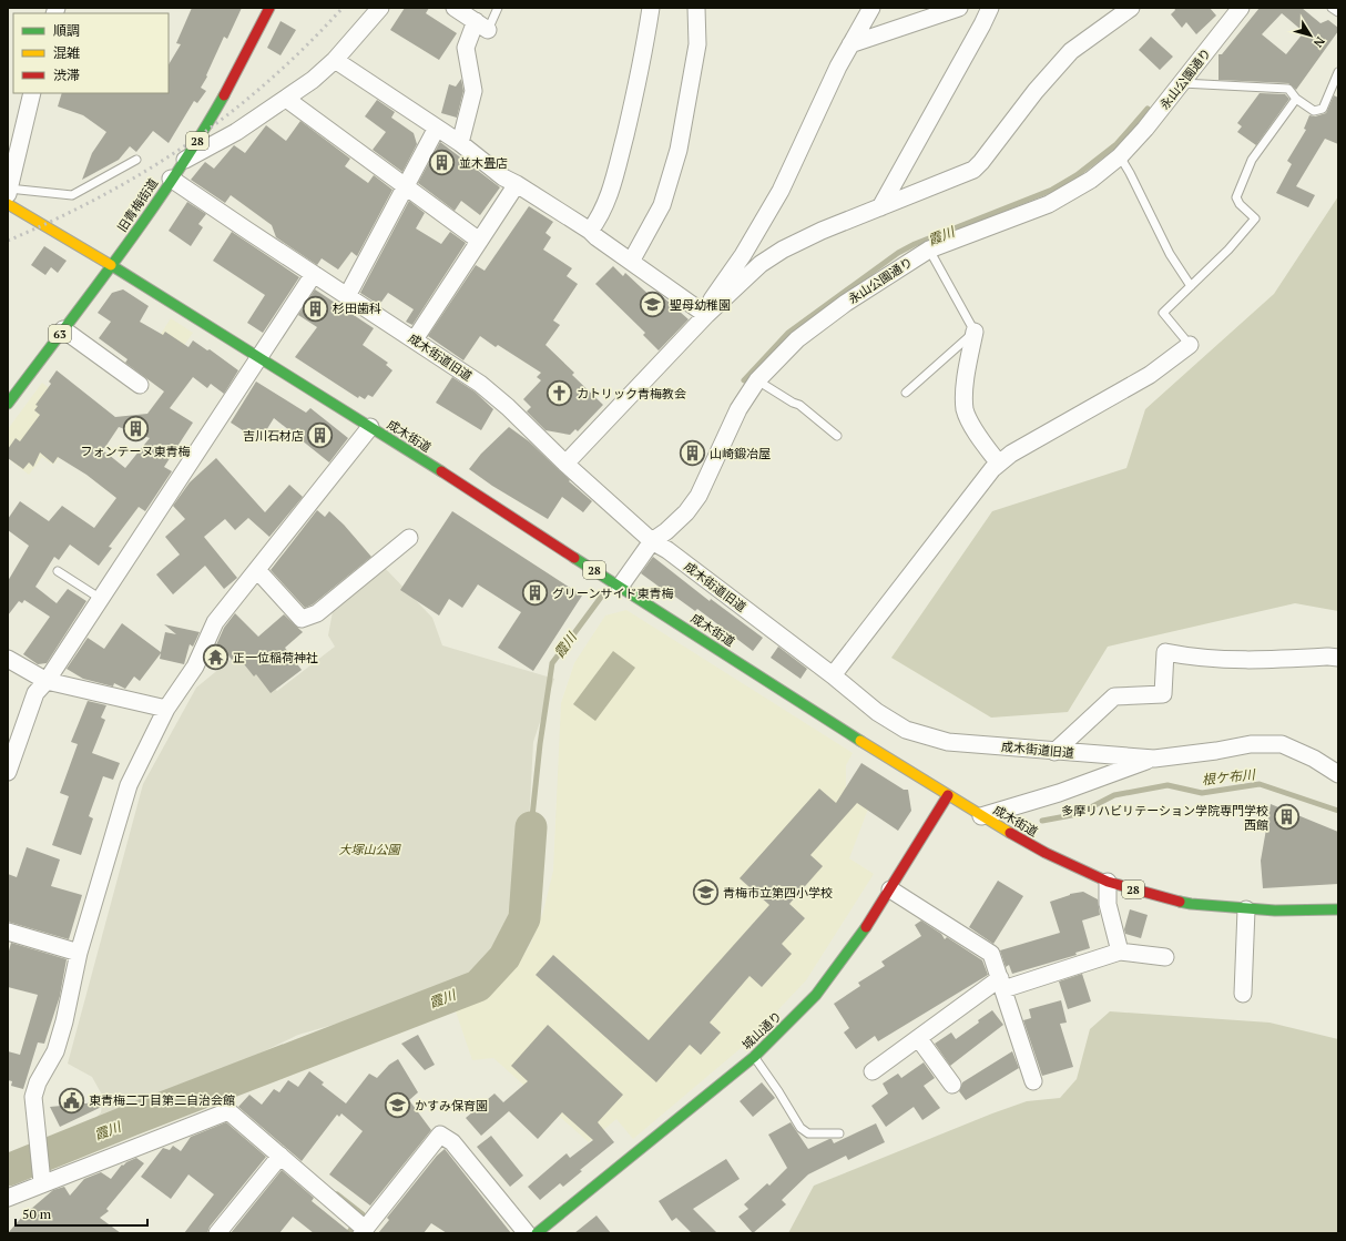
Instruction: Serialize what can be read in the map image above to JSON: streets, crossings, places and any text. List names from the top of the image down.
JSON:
{
  "streets": {
    "main road": [
      "28",
      "旧青梅街道",
      "63",
      "成木街道",
      "城山通り"
    ],
    "street": ["永山公園通り", "成木街道旧道"]
  },
  "crossings": [
    ["永山公園通り", "成木街道旧道"],
    ["永山公園通り", "成木街道"],
    ["旧青梅街道", "成木街道旧道"],
    ["旧青梅街道", "成木街道"],
    ["成木街道", "城山通り"]
  ],
  "water": ["霞川", "根ケ布川"],
  "parks": ["大塚山公園"],
  "places": {
    "building": [
      "並木畳店",
      "杉田歯科",
      "フォンテーヌ東青梅",
      "吉川石材店",
      "山崎鍛冶屋",
      "グリーンサイド東青梅",
      "多摩リハビリテーション学院専門学校 西館"
    ],
    "school or university": ["聖母幼稚園", "青梅市立第四小学校", "かすみ保育園"],
    "church": ["カトリック青梅教会"],
    "temple": ["正一位稲荷神社"],
    "public building": ["東青梅二丁目第二自治会館"]
  },
  "legend": ["順調", "混雑", "渋滞"],
  "scale_bar": "50 m",
  "north": "bottom right"
}
